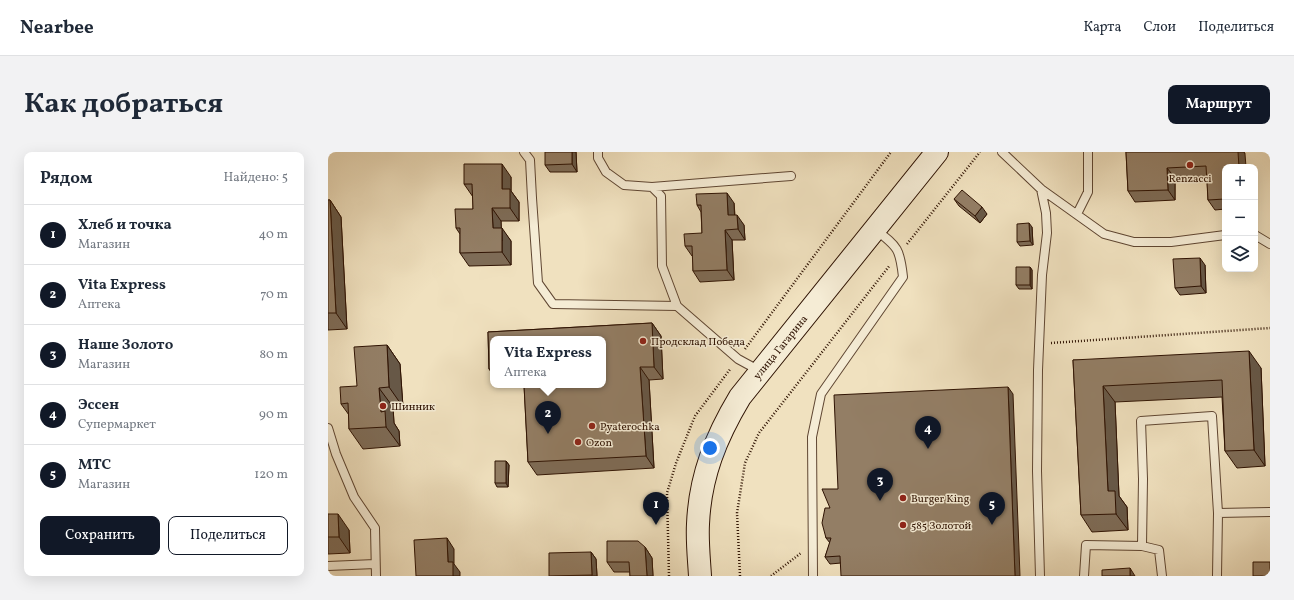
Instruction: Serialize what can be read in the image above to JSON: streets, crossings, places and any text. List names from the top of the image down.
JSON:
{
  "streets": {
    "main road": ["улица Гагарина"]
  },
  "places": [
    "Renzacci",
    "Продсклад Победа",
    "Шинник",
    "Pyaterochka",
    "Ozon",
    "Burger King",
    "585 Золотой"
  ],
  "page": {
    "header": "Nearbee",
    "nav": ["Карта", "Слои", "Поделиться"],
    "title": "Как добраться",
    "buttons": [
      "Маршрут",
      ["Сохранить", "Поделиться"]
    ],
    "heading": ["Рядом", "Найдено: 5"],
    "map_buttons": ["+", "−"],
    "list": [
      {
        "mark": "1",
        "name": "Хлеб и точка",
        "note": "Магазин",
        "value": "40 m"
      },
      {
        "mark": "2",
        "name": "Vita Express",
        "note": "Аптека",
        "value": "70 m"
      },
      {
        "mark": "3",
        "name": "Наше Золото",
        "note": "Магазин",
        "value": "80 m"
      },
      {
        "mark": "4",
        "name": "Эссен",
        "note": "Супермаркет",
        "value": "90 m"
      },
      {
        "mark": "5",
        "name": "МТС",
        "note": "Магазин",
        "value": "120 m"
      }
    ],
    "popup": ["Vita Express", "Аптека"],
    "pins": [
      "2",
      "4",
      "3",
      "1",
      "5"
    ]
  }
}
